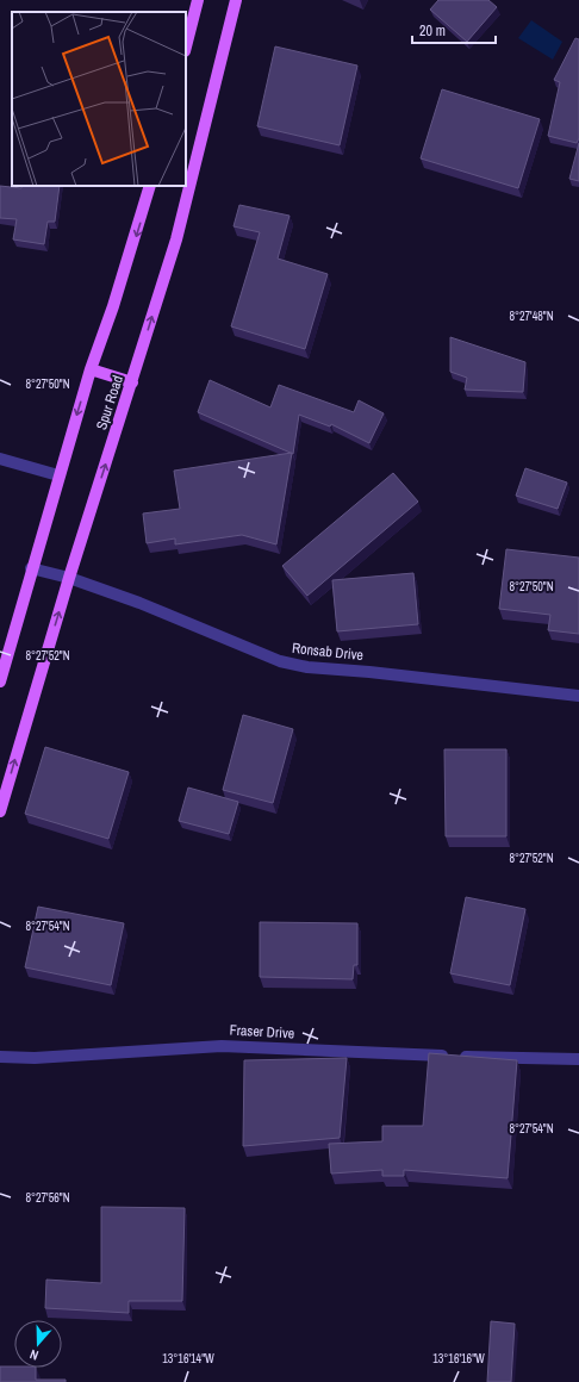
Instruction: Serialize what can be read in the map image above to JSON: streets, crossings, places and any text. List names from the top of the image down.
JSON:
{
  "streets": {
    "main road": ["Spur Road"],
    "street": ["Ronsab Drive", "Fraser Drive"]
  },
  "crossings": [
    ["Spur Road", "Ronsab Drive"]
  ],
  "scale_bar": "20 m",
  "north": "bottom",
  "coordinates": [
    "8°27'48\"N",
    "8°27'50\"N",
    "8°27'52\"N",
    "8°27'54\"N",
    "8°27'56\"N",
    "13°16'14\"W",
    "13°16'16\"W"
  ]
}
